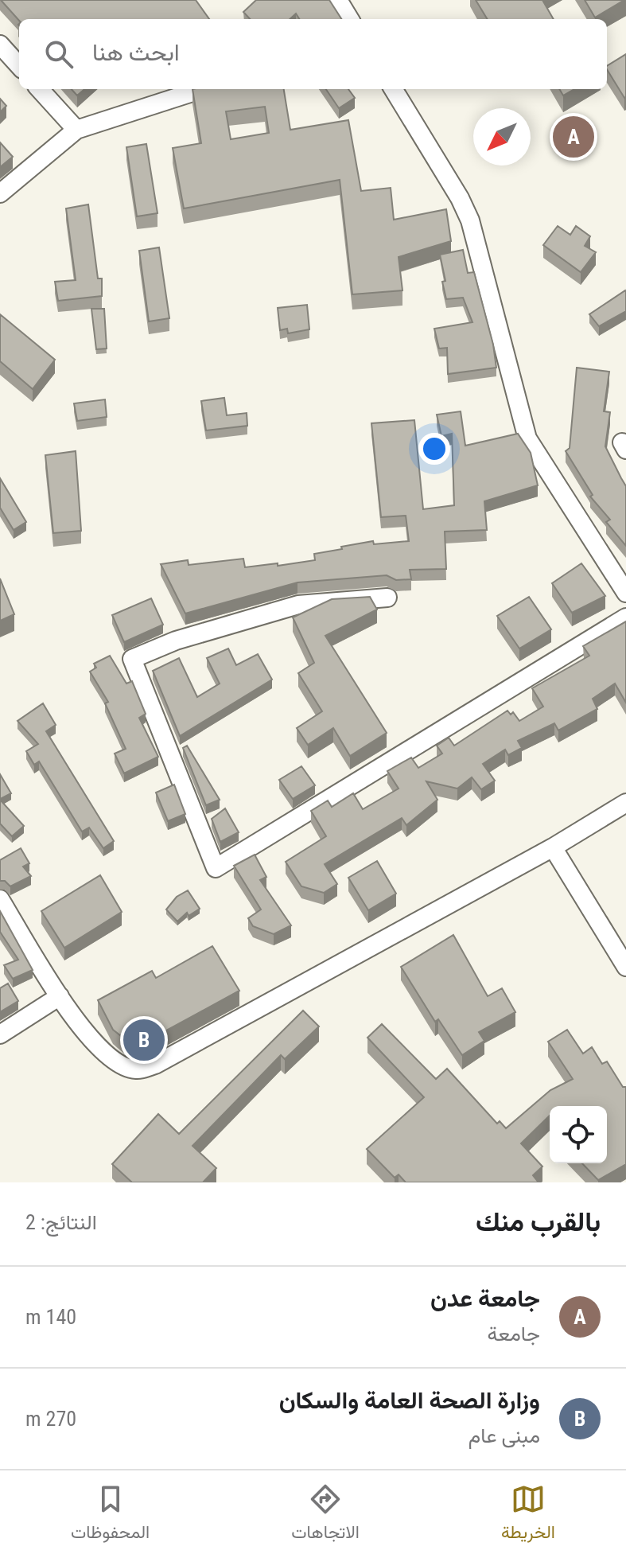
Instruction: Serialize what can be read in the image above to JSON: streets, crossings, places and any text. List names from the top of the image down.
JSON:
{
  "north": "bottom left",
  "page": {
    "search": "ابحث هنا",
    "pins": ["A", "B"],
    "heading": ["بالقرب منك", "النتائج: 2"],
    "list": [
      {
        "mark": "A",
        "name": "جامعة عدن",
        "note": "جامعة",
        "value": "140 m"
      },
      {
        "mark": "B",
        "name": "وزارة الصحة العامة والسكان",
        "note": "مبنى عام",
        "value": "270 m"
      }
    ],
    "nav": ["الخريطة", "الاتجاهات", "المحفوظات"]
  }
}
